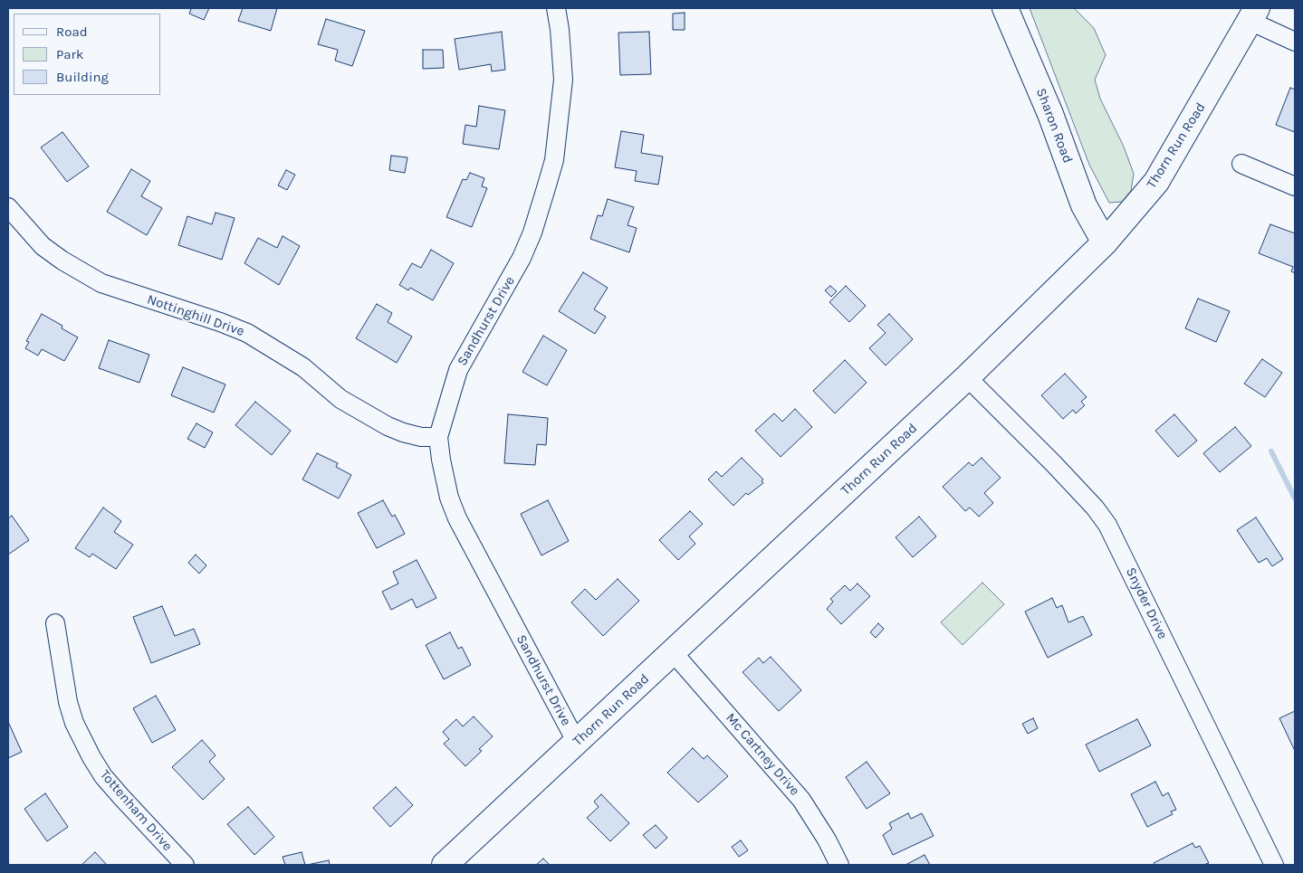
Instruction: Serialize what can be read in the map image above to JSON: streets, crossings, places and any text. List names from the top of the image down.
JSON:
{
  "streets": {
    "street": [
      "Sharon Road",
      "Thorn Run Road",
      "Nottinghill Drive",
      "Sandhurst Drive",
      "Snyder Drive",
      "Mc Cartney Drive",
      "Tottenham Drive"
    ]
  },
  "crossings": [
    ["Sharon Road", "Thorn Run Road"],
    ["Thorn Run Road", "Sandhurst Drive"],
    ["Thorn Run Road", "Snyder Drive"],
    ["Thorn Run Road", "Mc Cartney Drive"],
    ["Nottinghill Drive", "Sandhurst Drive"]
  ],
  "legend": ["Road", "Park", "Building"]
}
